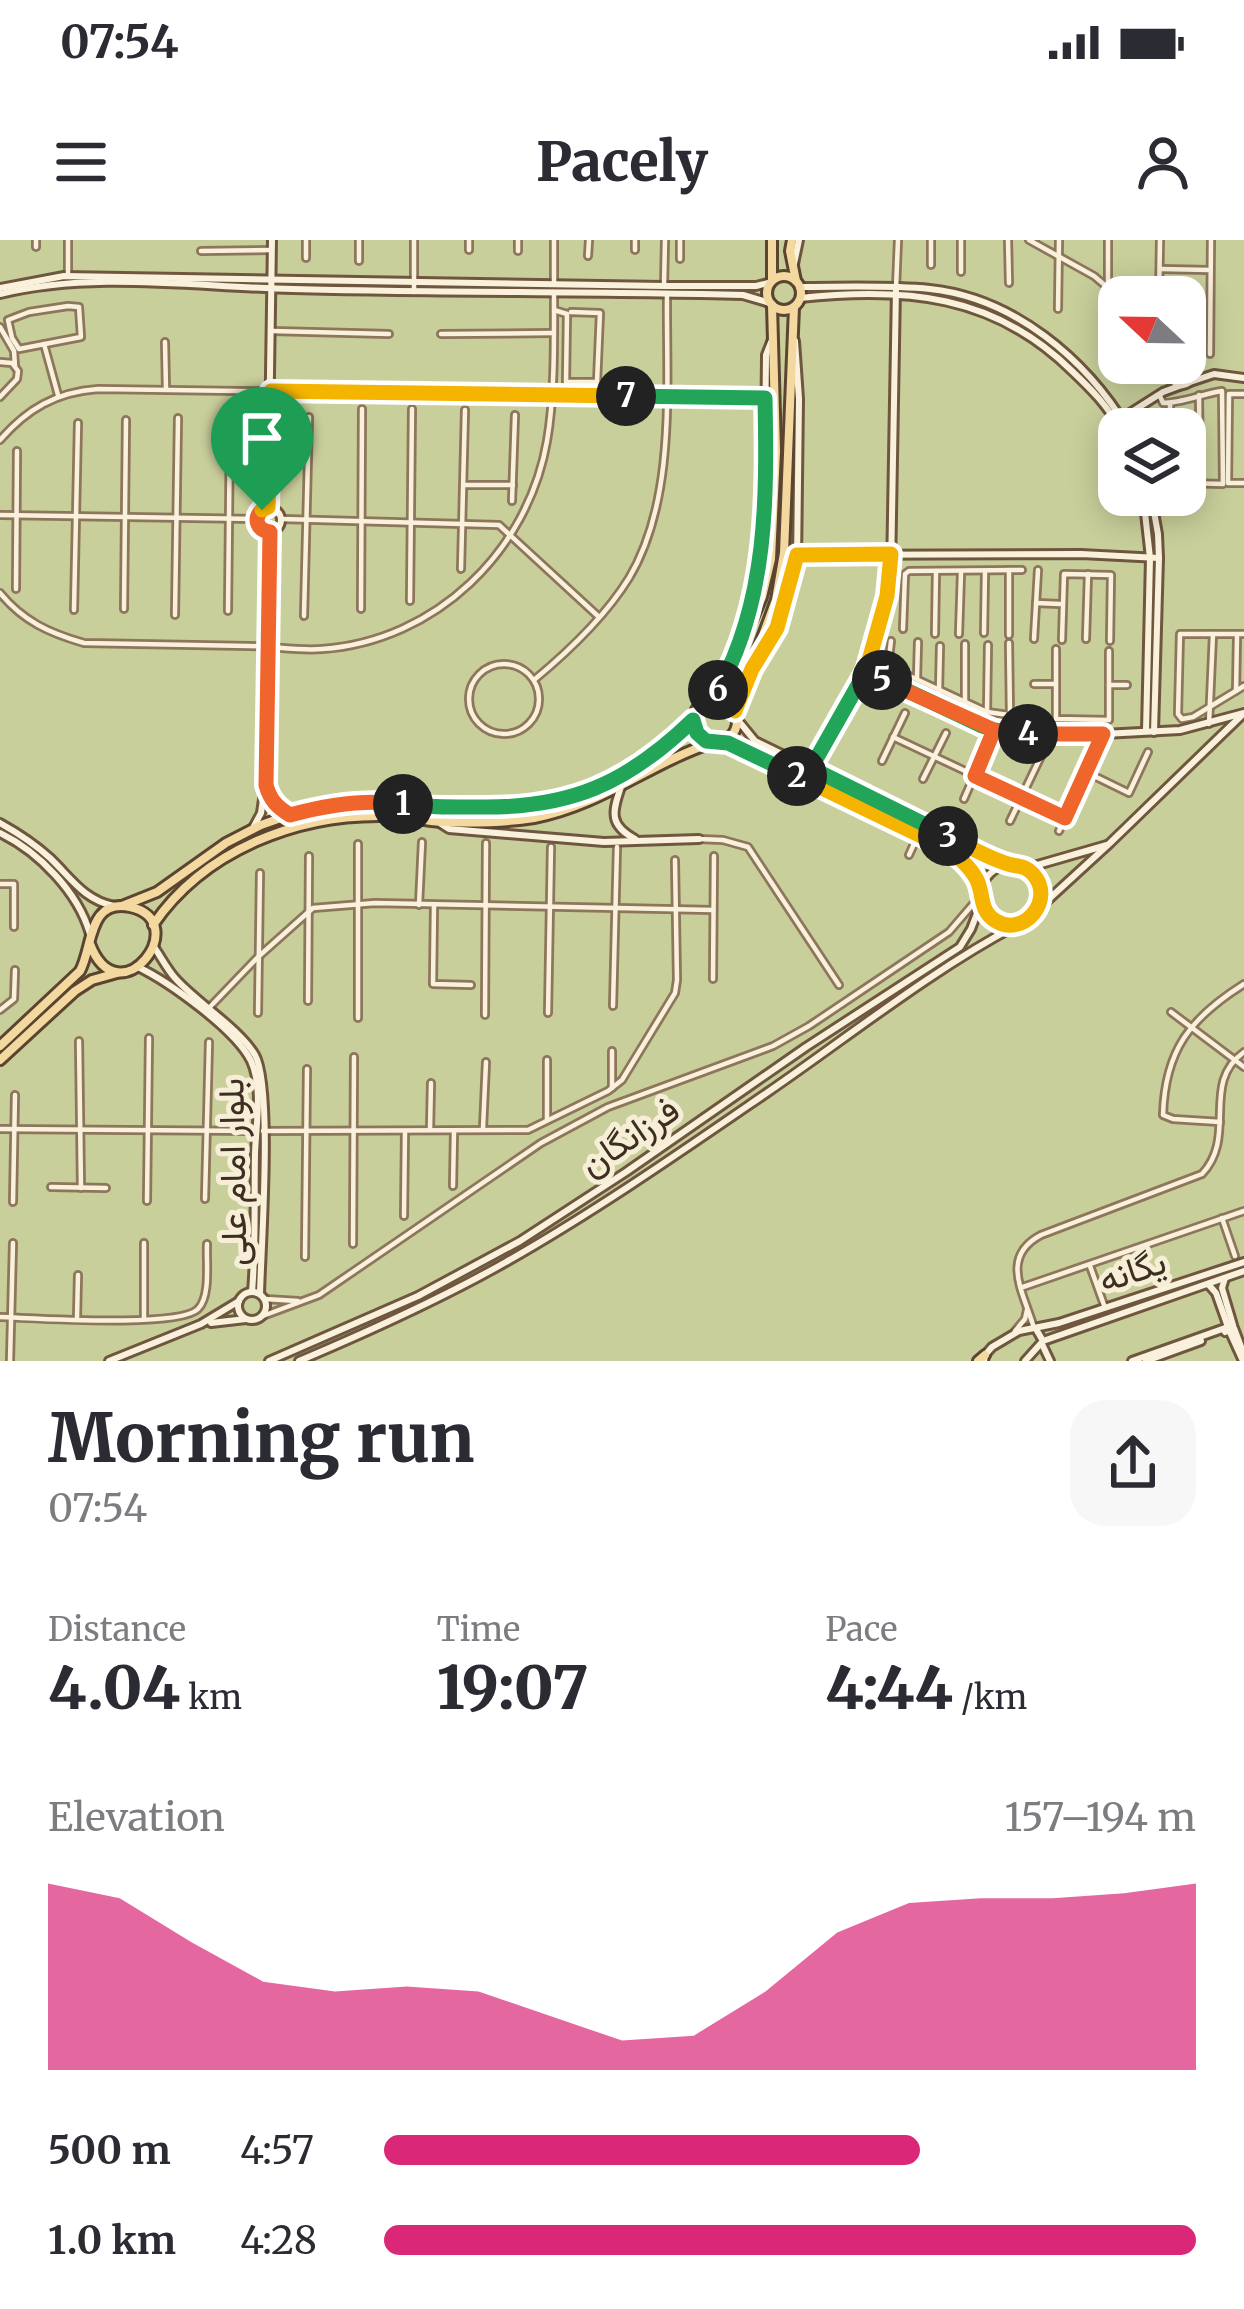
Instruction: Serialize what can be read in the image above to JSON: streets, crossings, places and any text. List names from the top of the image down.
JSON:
{
  "streets": {
    "main road": ["فرزانگان", "بلوار امام علی", "یگانه"]
  },
  "north": "left",
  "page": {
    "status": "07:54",
    "header": "Pacely",
    "pins": [
      "7",
      "5",
      "6",
      "4",
      "2",
      "1",
      "3"
    ],
    "heading": ["Morning run", "07:54"],
    "stats": [
      ["Distance", "4.04 km"],
      ["Time", "19:07"],
      ["Pace", "4:44 /km"]
    ],
    "chart": ["Elevation", "157–194 m"],
    "list": [
      {
        "name": "500 m",
        "note": "4:57"
      },
      {
        "name": "1.0 km",
        "note": "4:28"
      }
    ]
  }
}
